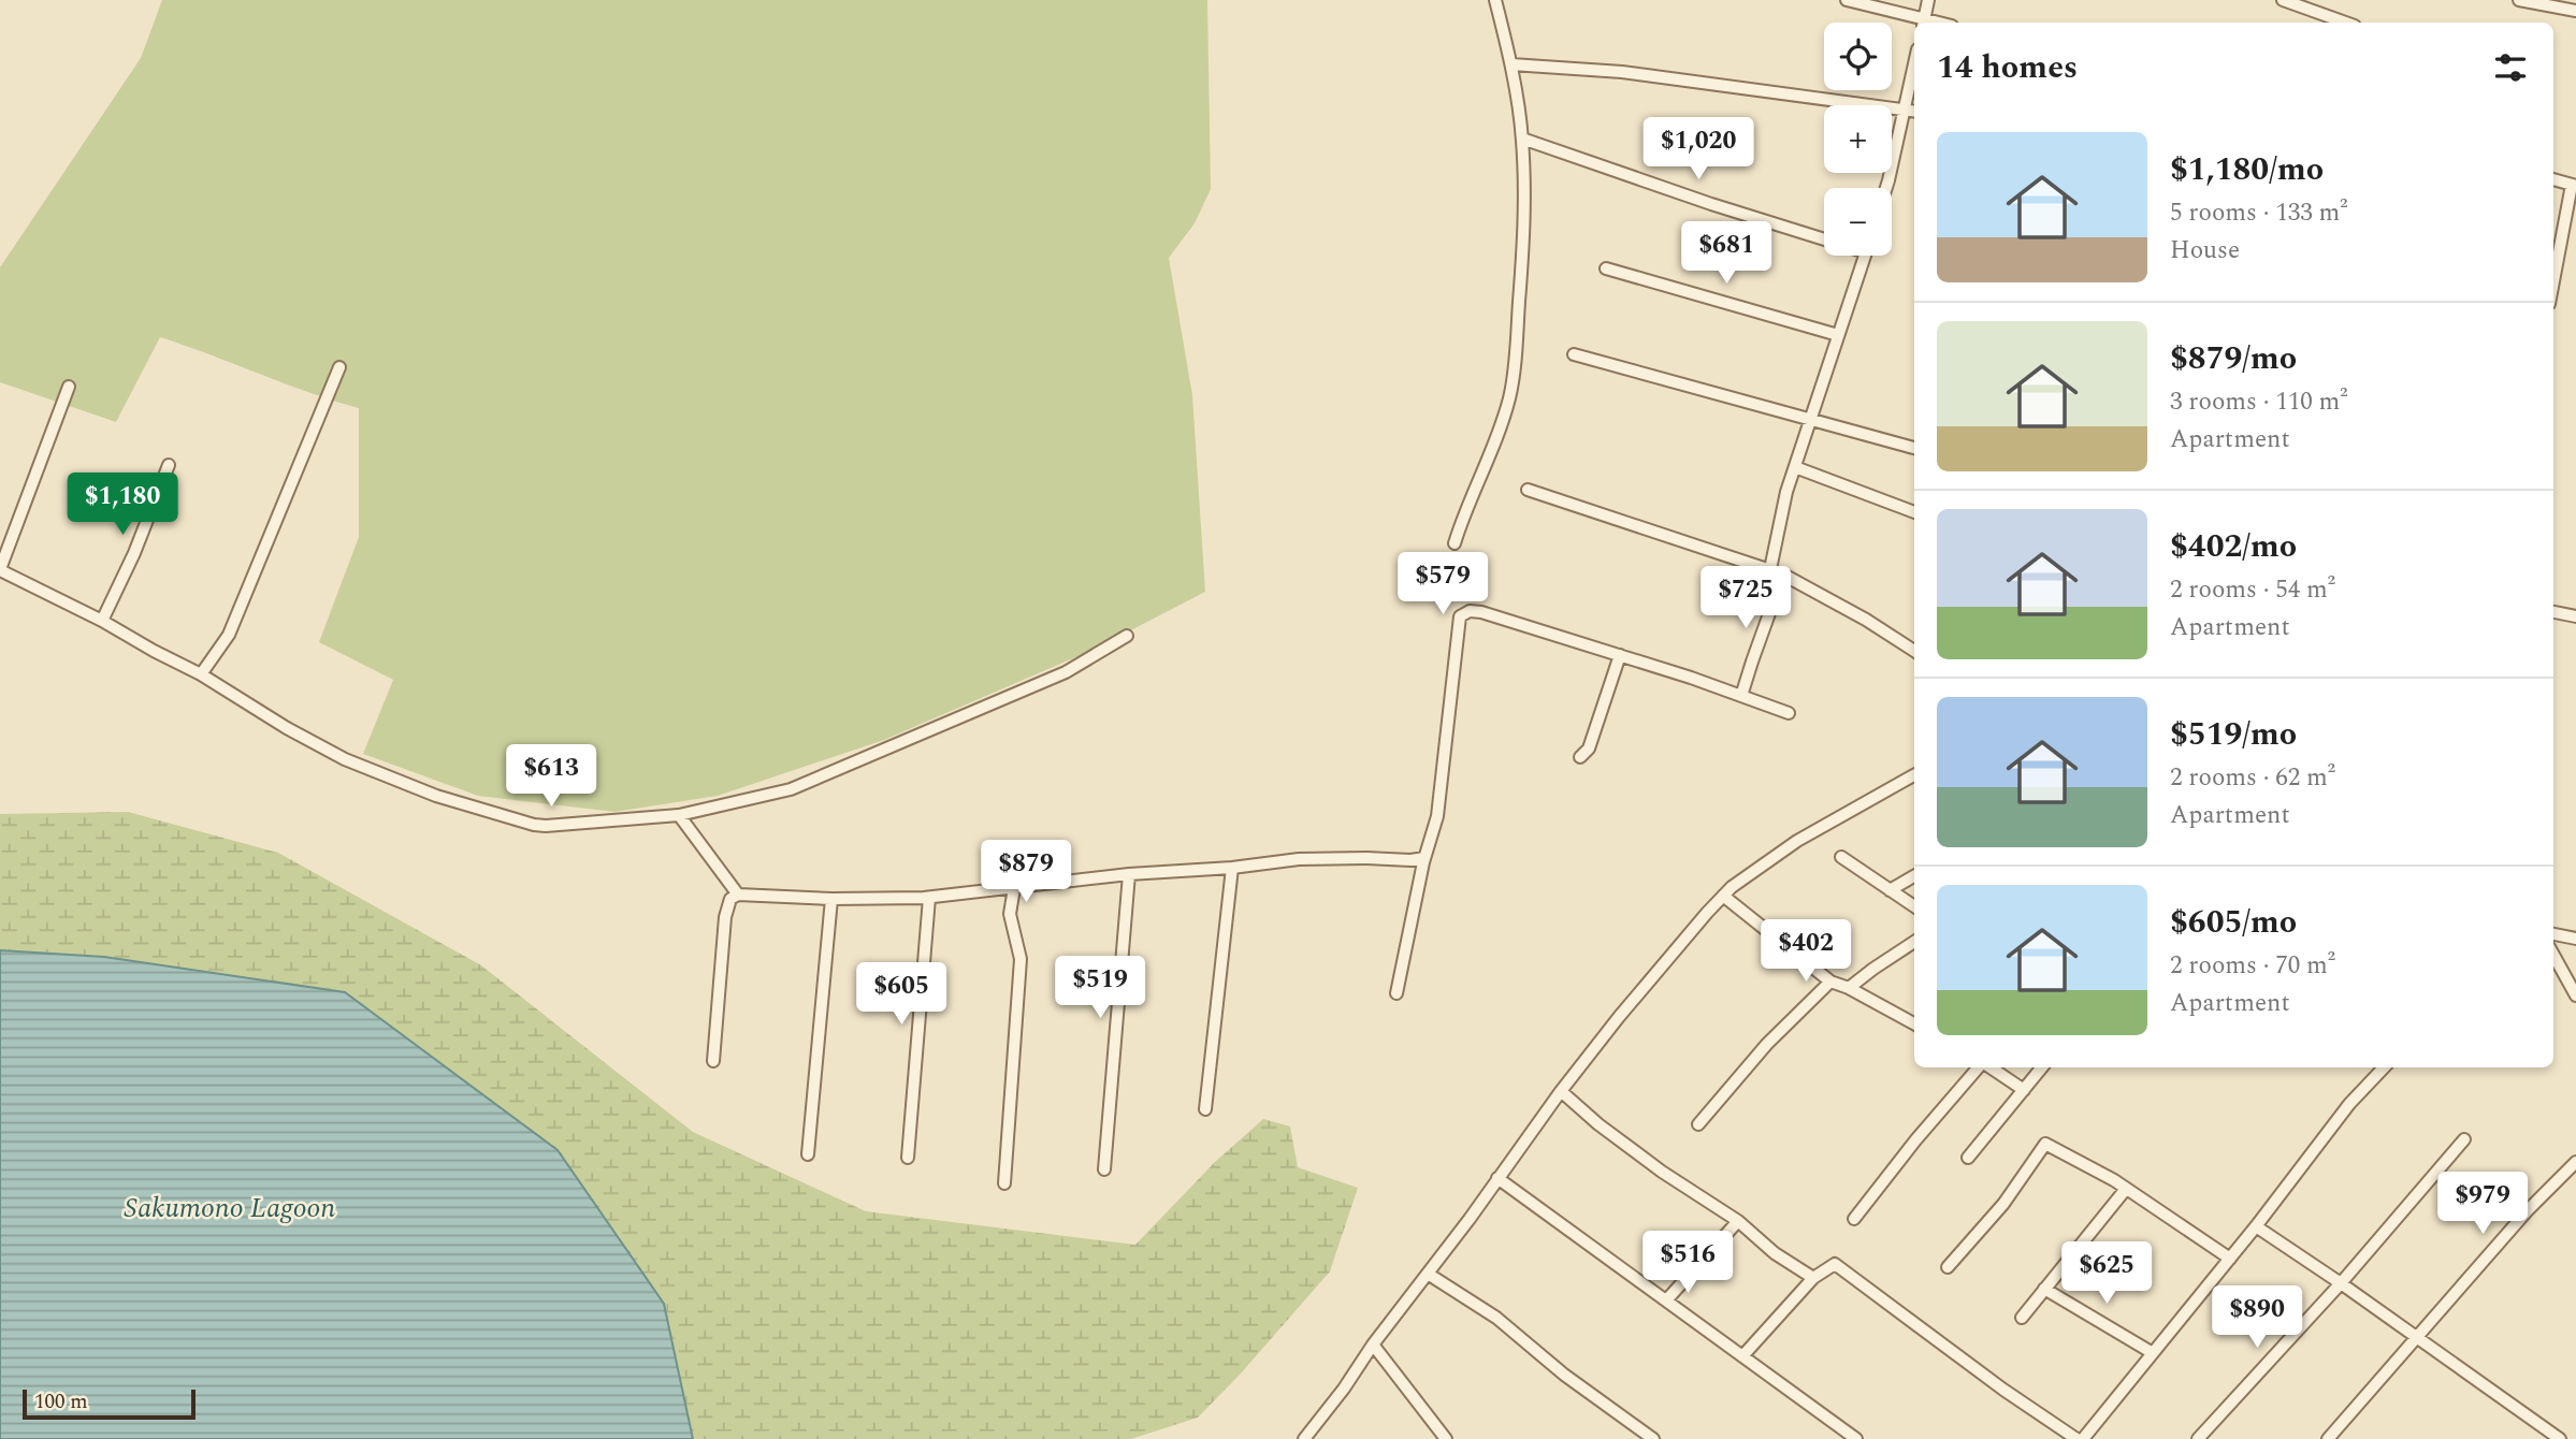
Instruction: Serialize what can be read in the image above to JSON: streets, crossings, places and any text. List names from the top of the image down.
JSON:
{
  "water": ["Sakumono Lagoon"],
  "scale_bar": "100 m",
  "page": {
    "map_buttons": ["+", "−"],
    "heading": "14 homes",
    "list": [
      {
        "name": "$1,180/mo",
        "note": "5 rooms · 133 m² · House"
      },
      {
        "name": "$879/mo",
        "note": "3 rooms · 110 m² · Apartment"
      },
      {
        "name": "$402/mo",
        "note": "2 rooms · 54 m² · Apartment"
      },
      {
        "name": "$519/mo",
        "note": "2 rooms · 62 m² · Apartment"
      },
      {
        "name": "$605/mo",
        "note": "2 rooms · 70 m² · Apartment"
      }
    ],
    "price": [
      "$1,020",
      "$681",
      "$1,180",
      "$579",
      "$725",
      "$613",
      "$879",
      "$402",
      "$519",
      "$605",
      "$979",
      "$516",
      "$625",
      "$890"
    ],
    "scale": "100 m"
  }
}
